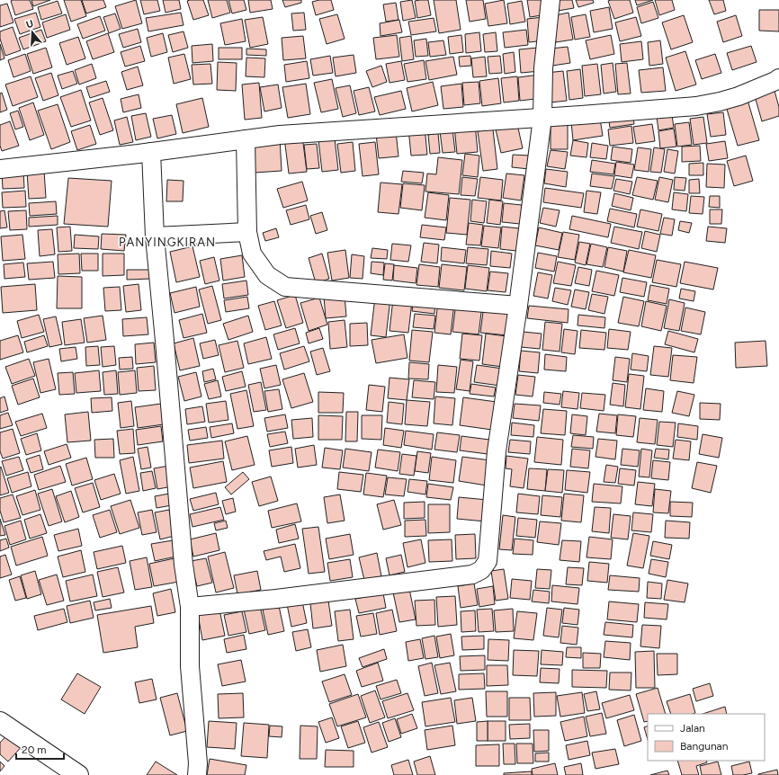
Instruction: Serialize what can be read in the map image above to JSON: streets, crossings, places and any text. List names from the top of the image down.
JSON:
{
  "districts": ["PANYINGKIRAN"],
  "legend": ["Jalan", "Bangunan"],
  "scale_bar": "20 m",
  "north": "top"
}
